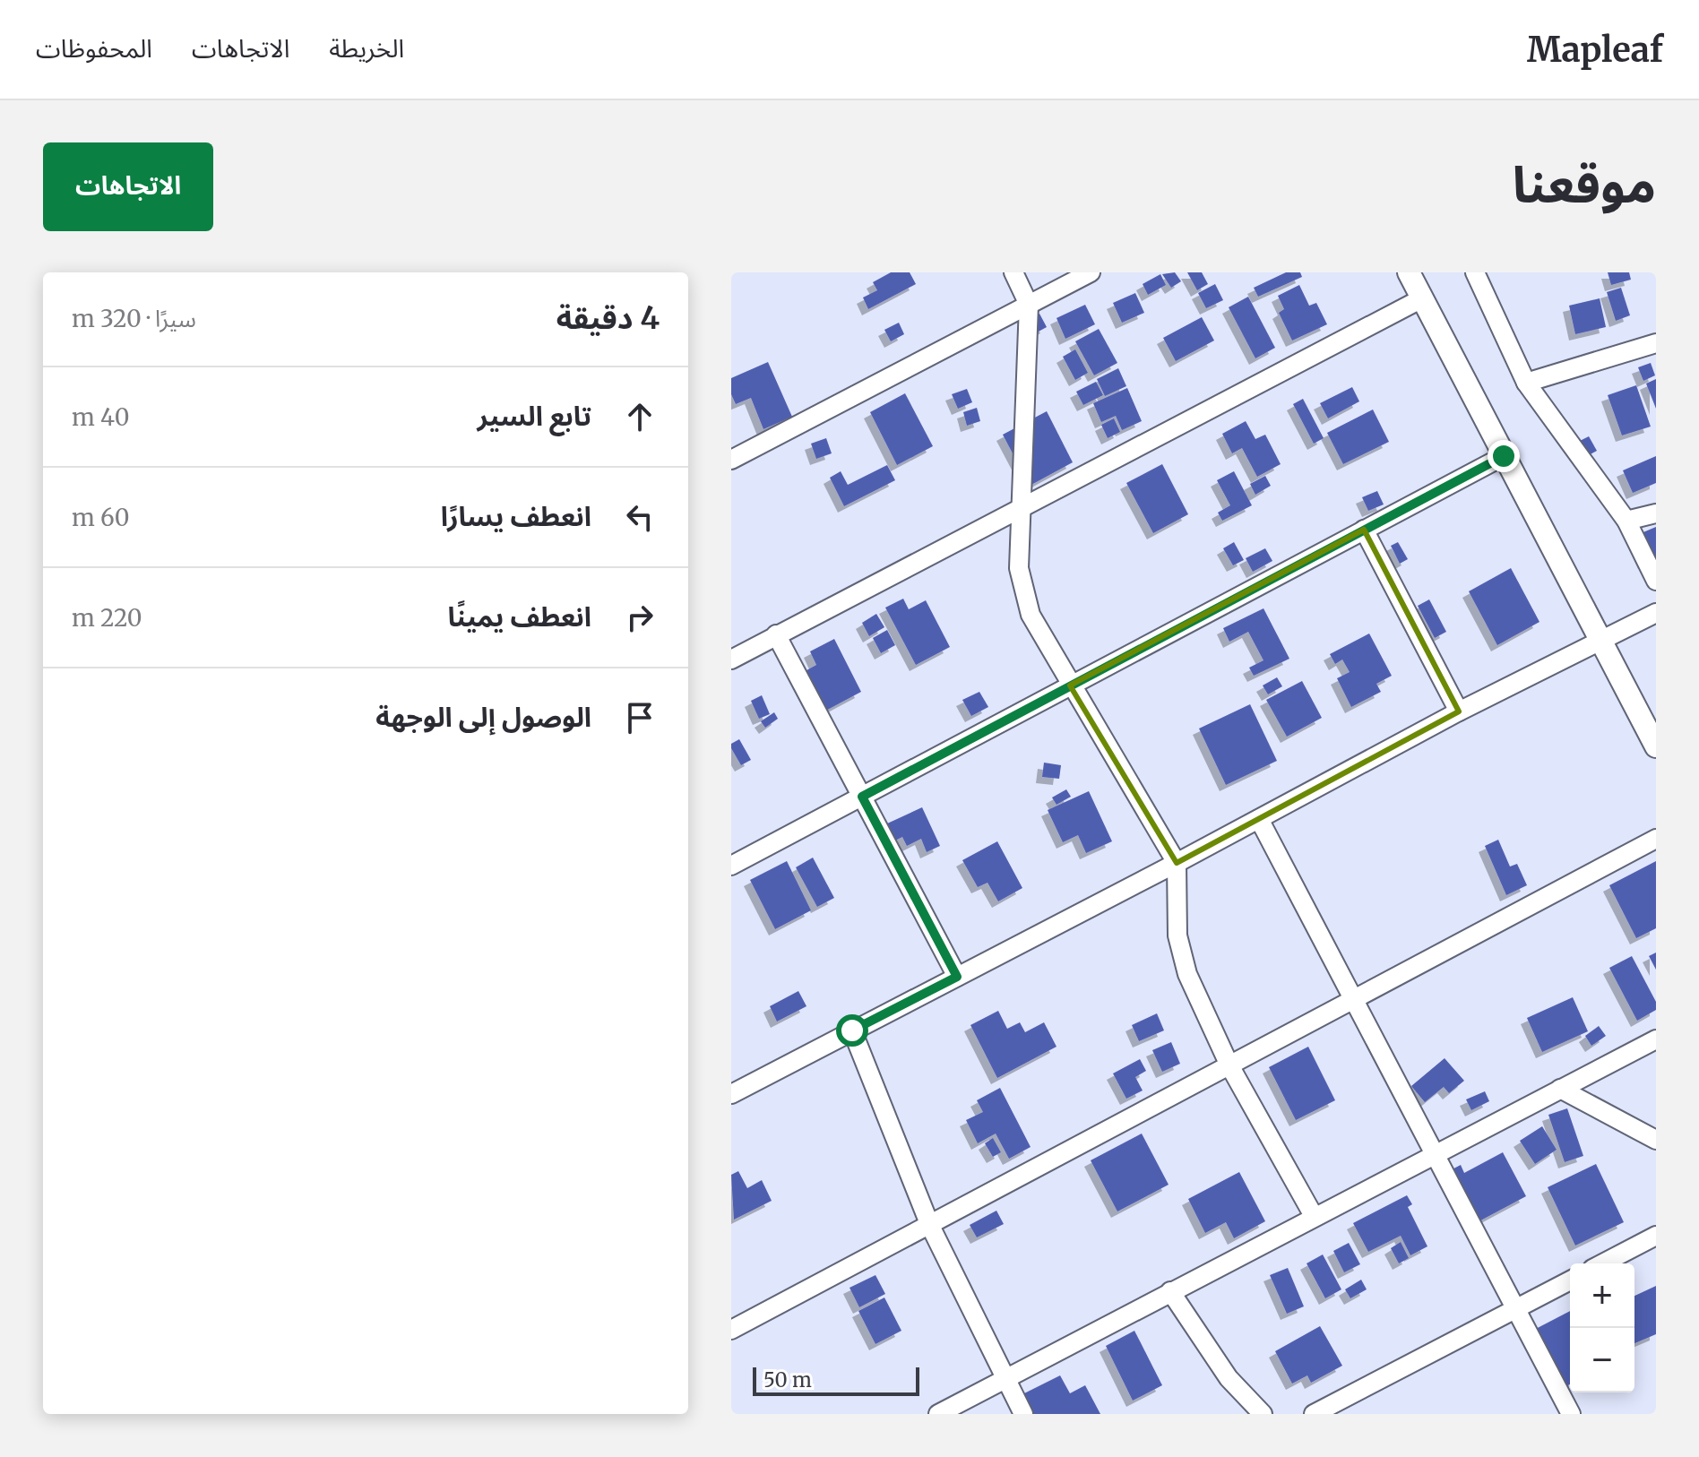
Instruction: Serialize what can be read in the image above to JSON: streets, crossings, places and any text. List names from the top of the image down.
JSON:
{
  "scale_bar": "50 m",
  "page": {
    "header": "Mapleaf",
    "nav": ["الخريطة", "الاتجاهات", "المحفوظات"],
    "title": "موقعنا",
    "buttons": "الاتجاهات",
    "heading": ["4 دقيقة", "سيرًا · 320 m"],
    "list": [
      ["تابع السير", "40 m"],
      ["انعطف يسارًا", "60 m"],
      ["انعطف يمينًا", "220 m"],
      "الوصول إلى الوجهة"
    ],
    "map_buttons": ["+", "−"],
    "scale": "50 m"
  }
}
